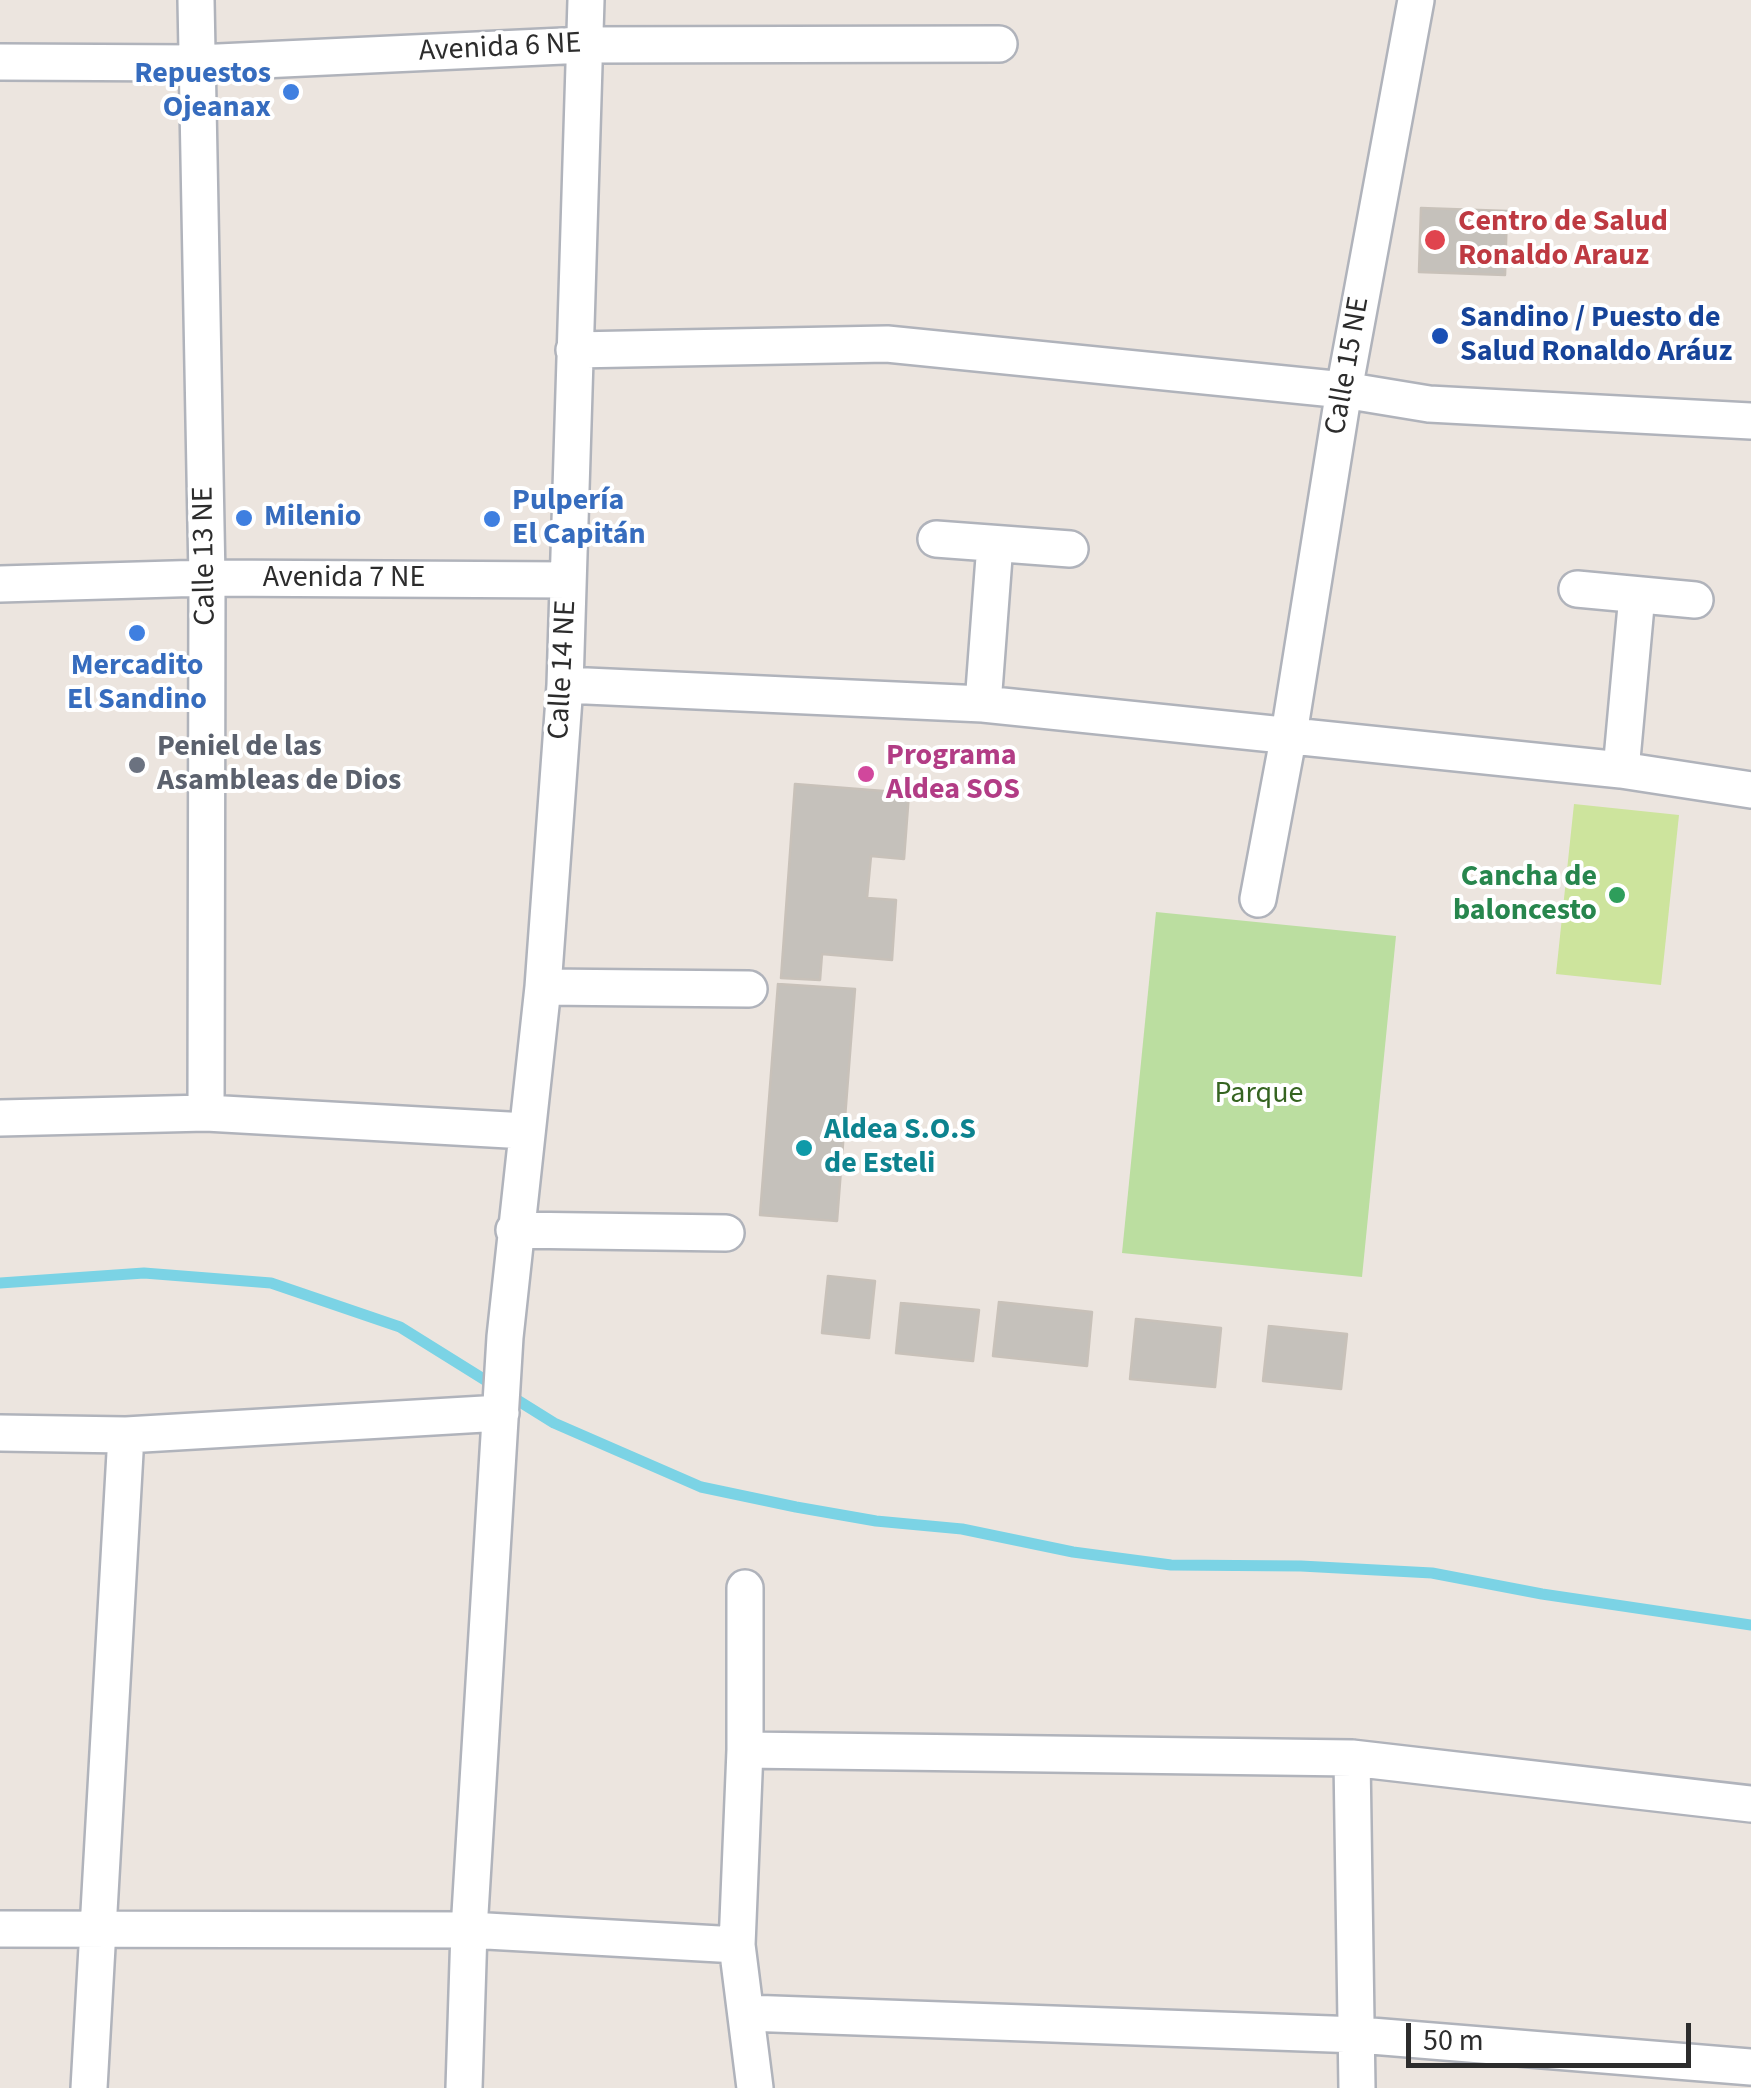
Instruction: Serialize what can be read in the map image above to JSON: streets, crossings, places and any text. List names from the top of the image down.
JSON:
{
  "streets": {
    "street": [
      "Avenida 6 NE",
      "Calle 15 NE",
      "Calle 13 NE",
      "Avenida 7 NE",
      "Calle 14 NE"
    ]
  },
  "crossings": [
    ["Avenida 6 NE", "Calle 13 NE"],
    ["Avenida 6 NE", "Calle 14 NE"],
    ["Calle 13 NE", "Avenida 7 NE"],
    ["Avenida 7 NE", "Calle 14 NE"]
  ],
  "parks": ["Parque"],
  "places": [
    "Repuestos Ojeanax",
    "Centro de Salud Ronaldo Arauz",
    "Sandino / Puesto de Salud Ronaldo Aráuz",
    "Milenio",
    "Pulpería El Capitán",
    "Mercadito El Sandino",
    "Peniel de las Asambleas de Dios",
    "Programa Aldea SOS",
    "Cancha de baloncesto",
    "Aldea S.O.S de Esteli"
  ],
  "scale_bar": "50 m"
}
